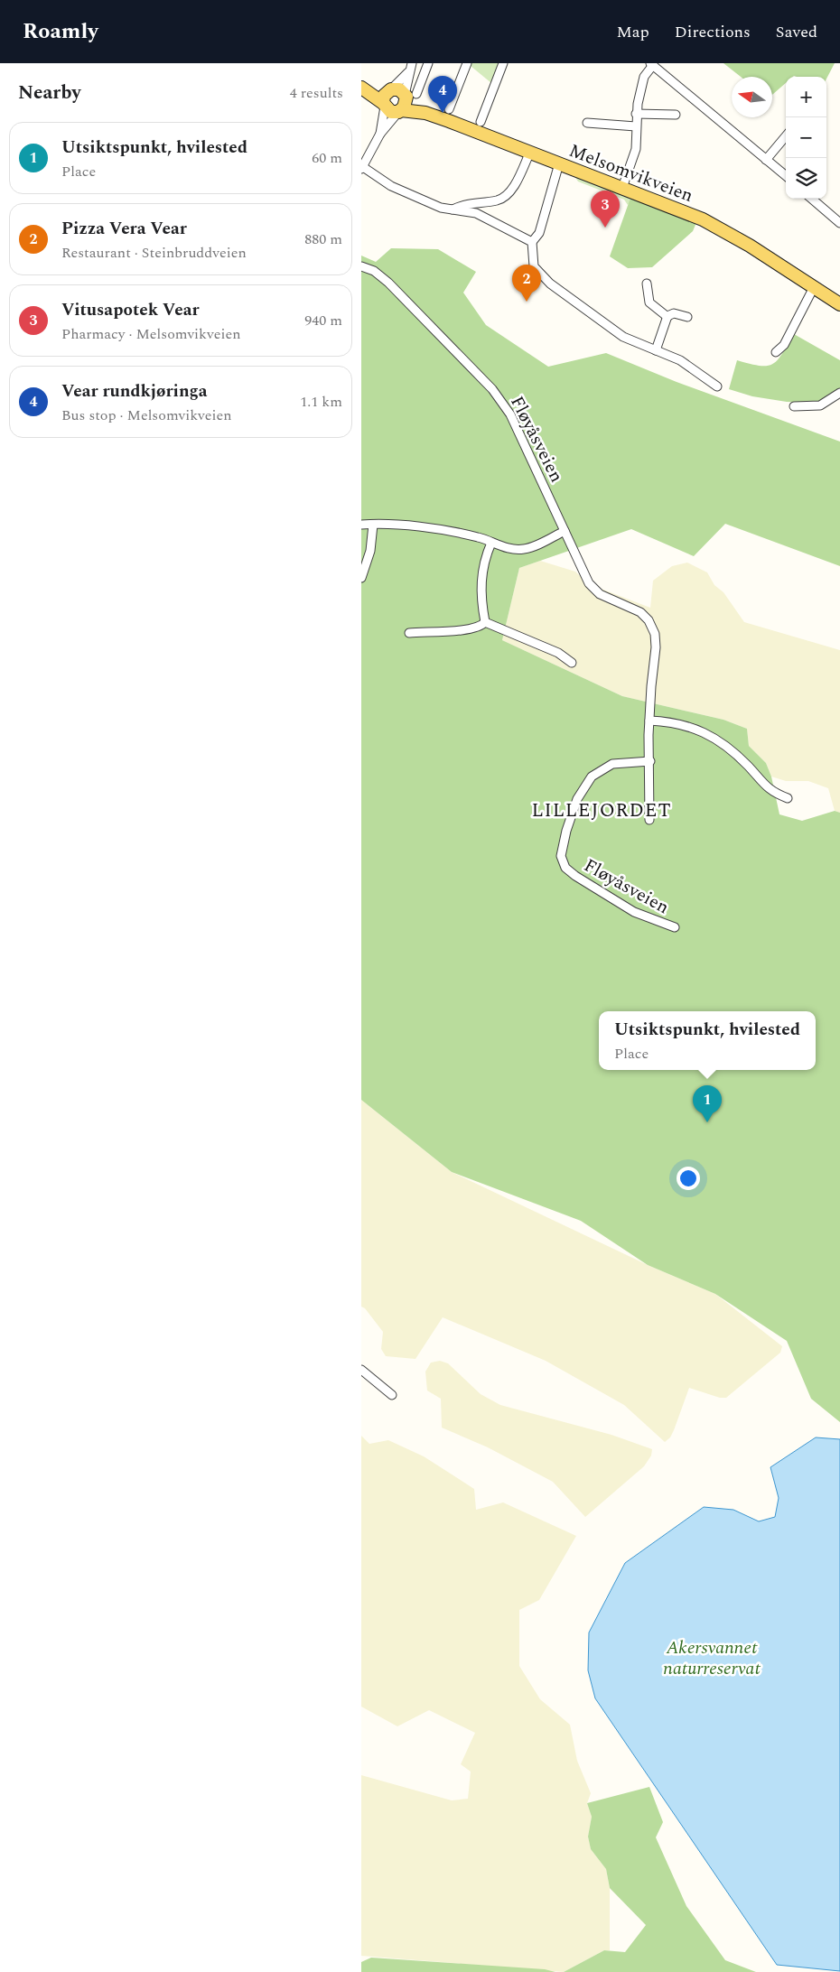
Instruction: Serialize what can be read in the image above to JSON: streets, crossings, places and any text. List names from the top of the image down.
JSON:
{
  "streets": {
    "main road": ["Melsomvikveien"],
    "street": ["Fløyåsveien"]
  },
  "districts": ["LILLEJORDET"],
  "parks": ["Akersvannet naturreservat"],
  "north": "left",
  "page": {
    "header": "Roamly",
    "nav": ["Map", "Directions", "Saved"],
    "heading": ["Nearby", "4 results"],
    "pins": [
      "4",
      "3",
      "2",
      "1"
    ],
    "map_buttons": ["+", "−"],
    "list": [
      {
        "mark": "1",
        "name": "Utsiktspunkt, hvilested",
        "note": "Place",
        "value": "60 m"
      },
      {
        "mark": "2",
        "name": "Pizza Vera Vear",
        "note": "Restaurant · Steinbruddveien",
        "value": "880 m"
      },
      {
        "mark": "3",
        "name": "Vitusapotek Vear",
        "note": "Pharmacy · Melsomvikveien",
        "value": "940 m"
      },
      {
        "mark": "4",
        "name": "Vear rundkjøringa",
        "note": "Bus stop · Melsomvikveien",
        "value": "1.1 km"
      }
    ],
    "popup": ["Utsiktspunkt, hvilested", "Place"]
  }
}
